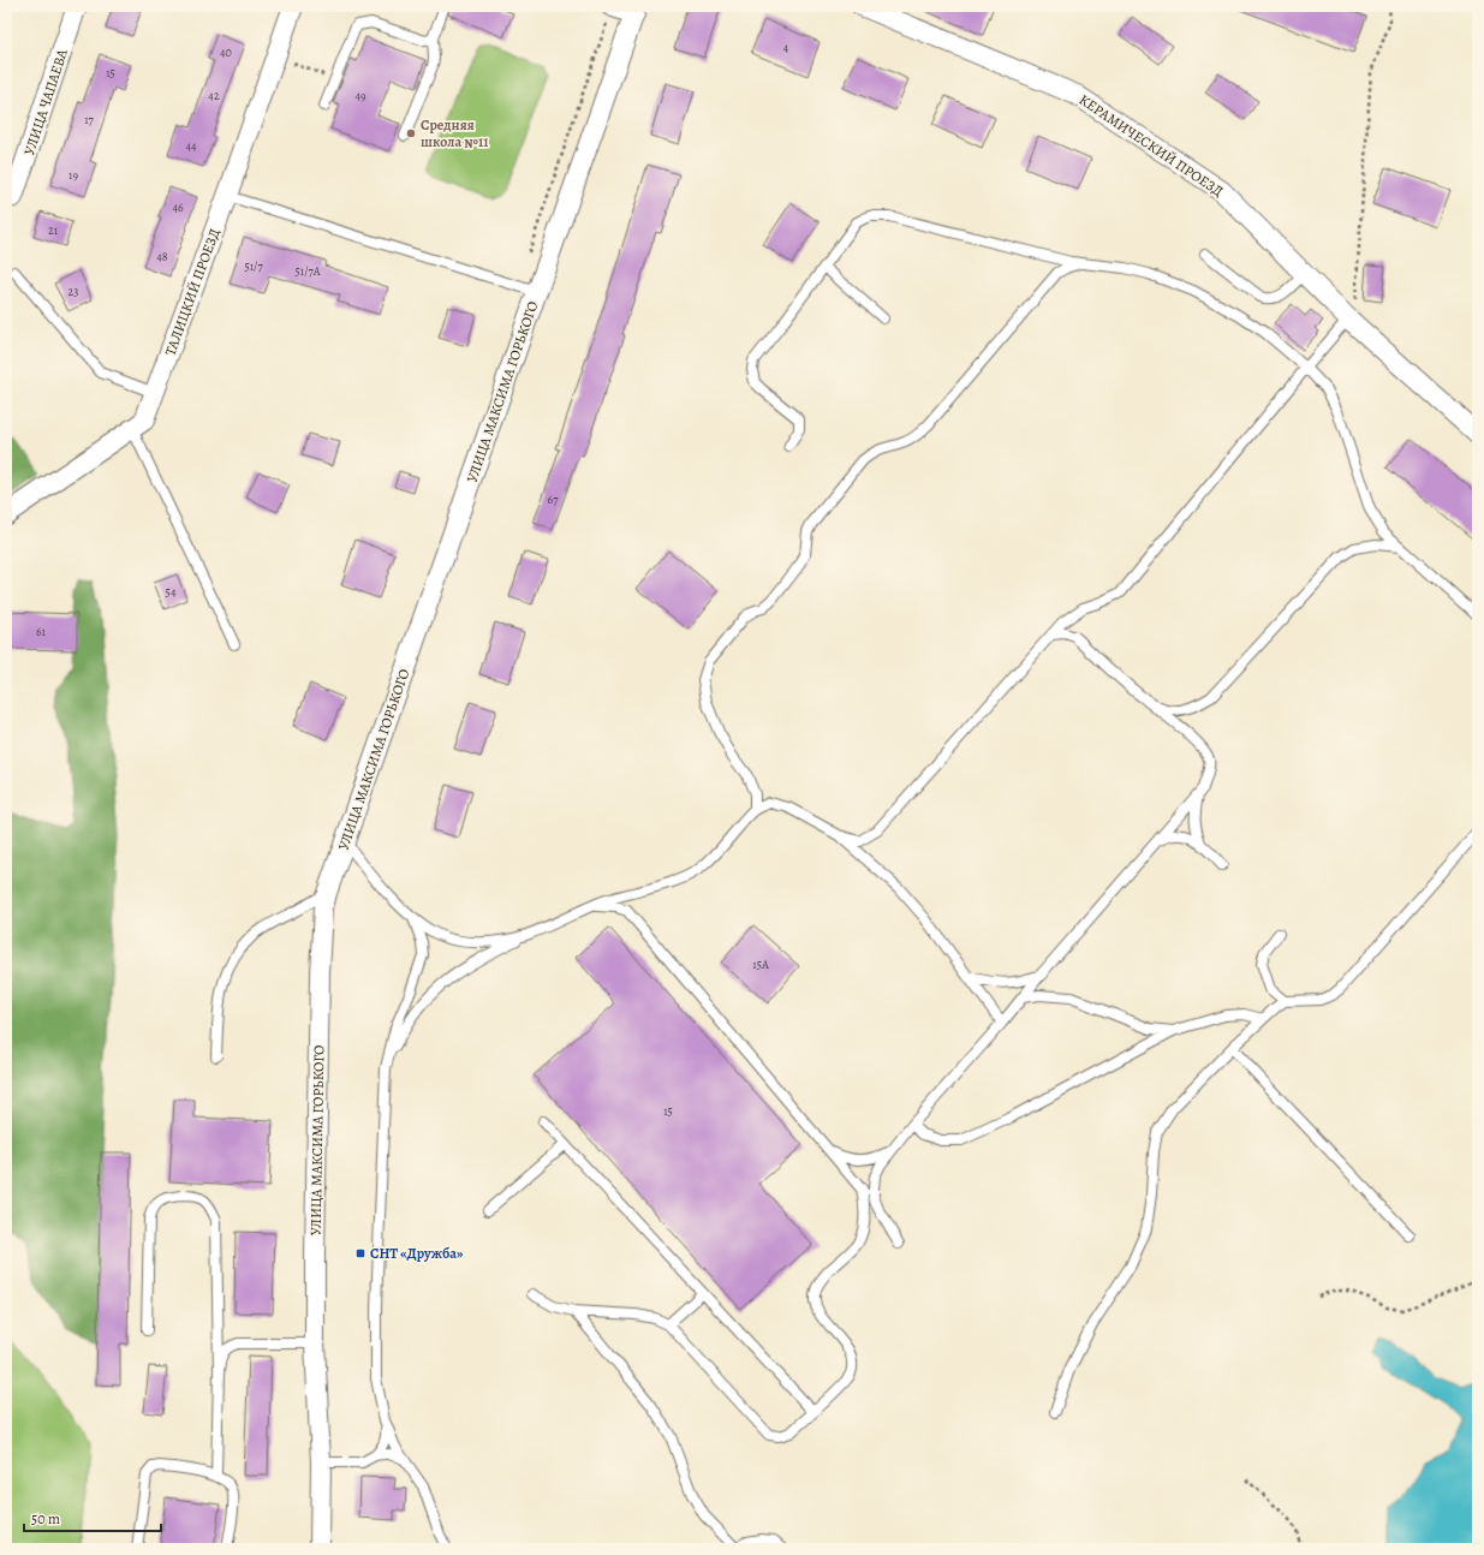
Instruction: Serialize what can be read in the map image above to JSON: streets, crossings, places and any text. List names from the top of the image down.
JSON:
{
  "streets": {
    "street": [
      "УЛИЦА ЧАПАЕВА",
      "КЕРАМИЧЕСКИЙ ПРОЕЗД",
      "ТАЛИЦКИЙ ПРОЕЗД",
      "УЛИЦА МАКСИМА ГОРЬКОГО"
    ]
  },
  "places": {
    "other": ["Средняя школа №11"],
    "transit": ["СНТ «Дружба»"]
  },
  "house_numbers": [
    "4",
    "40",
    "15",
    "42",
    "49",
    "17",
    "44",
    "19",
    "46",
    "21",
    "48",
    "51/7",
    "51/7А",
    "23",
    "67",
    "54",
    "61",
    "15А",
    "15"
  ],
  "scale_bar": "50 m"
}
